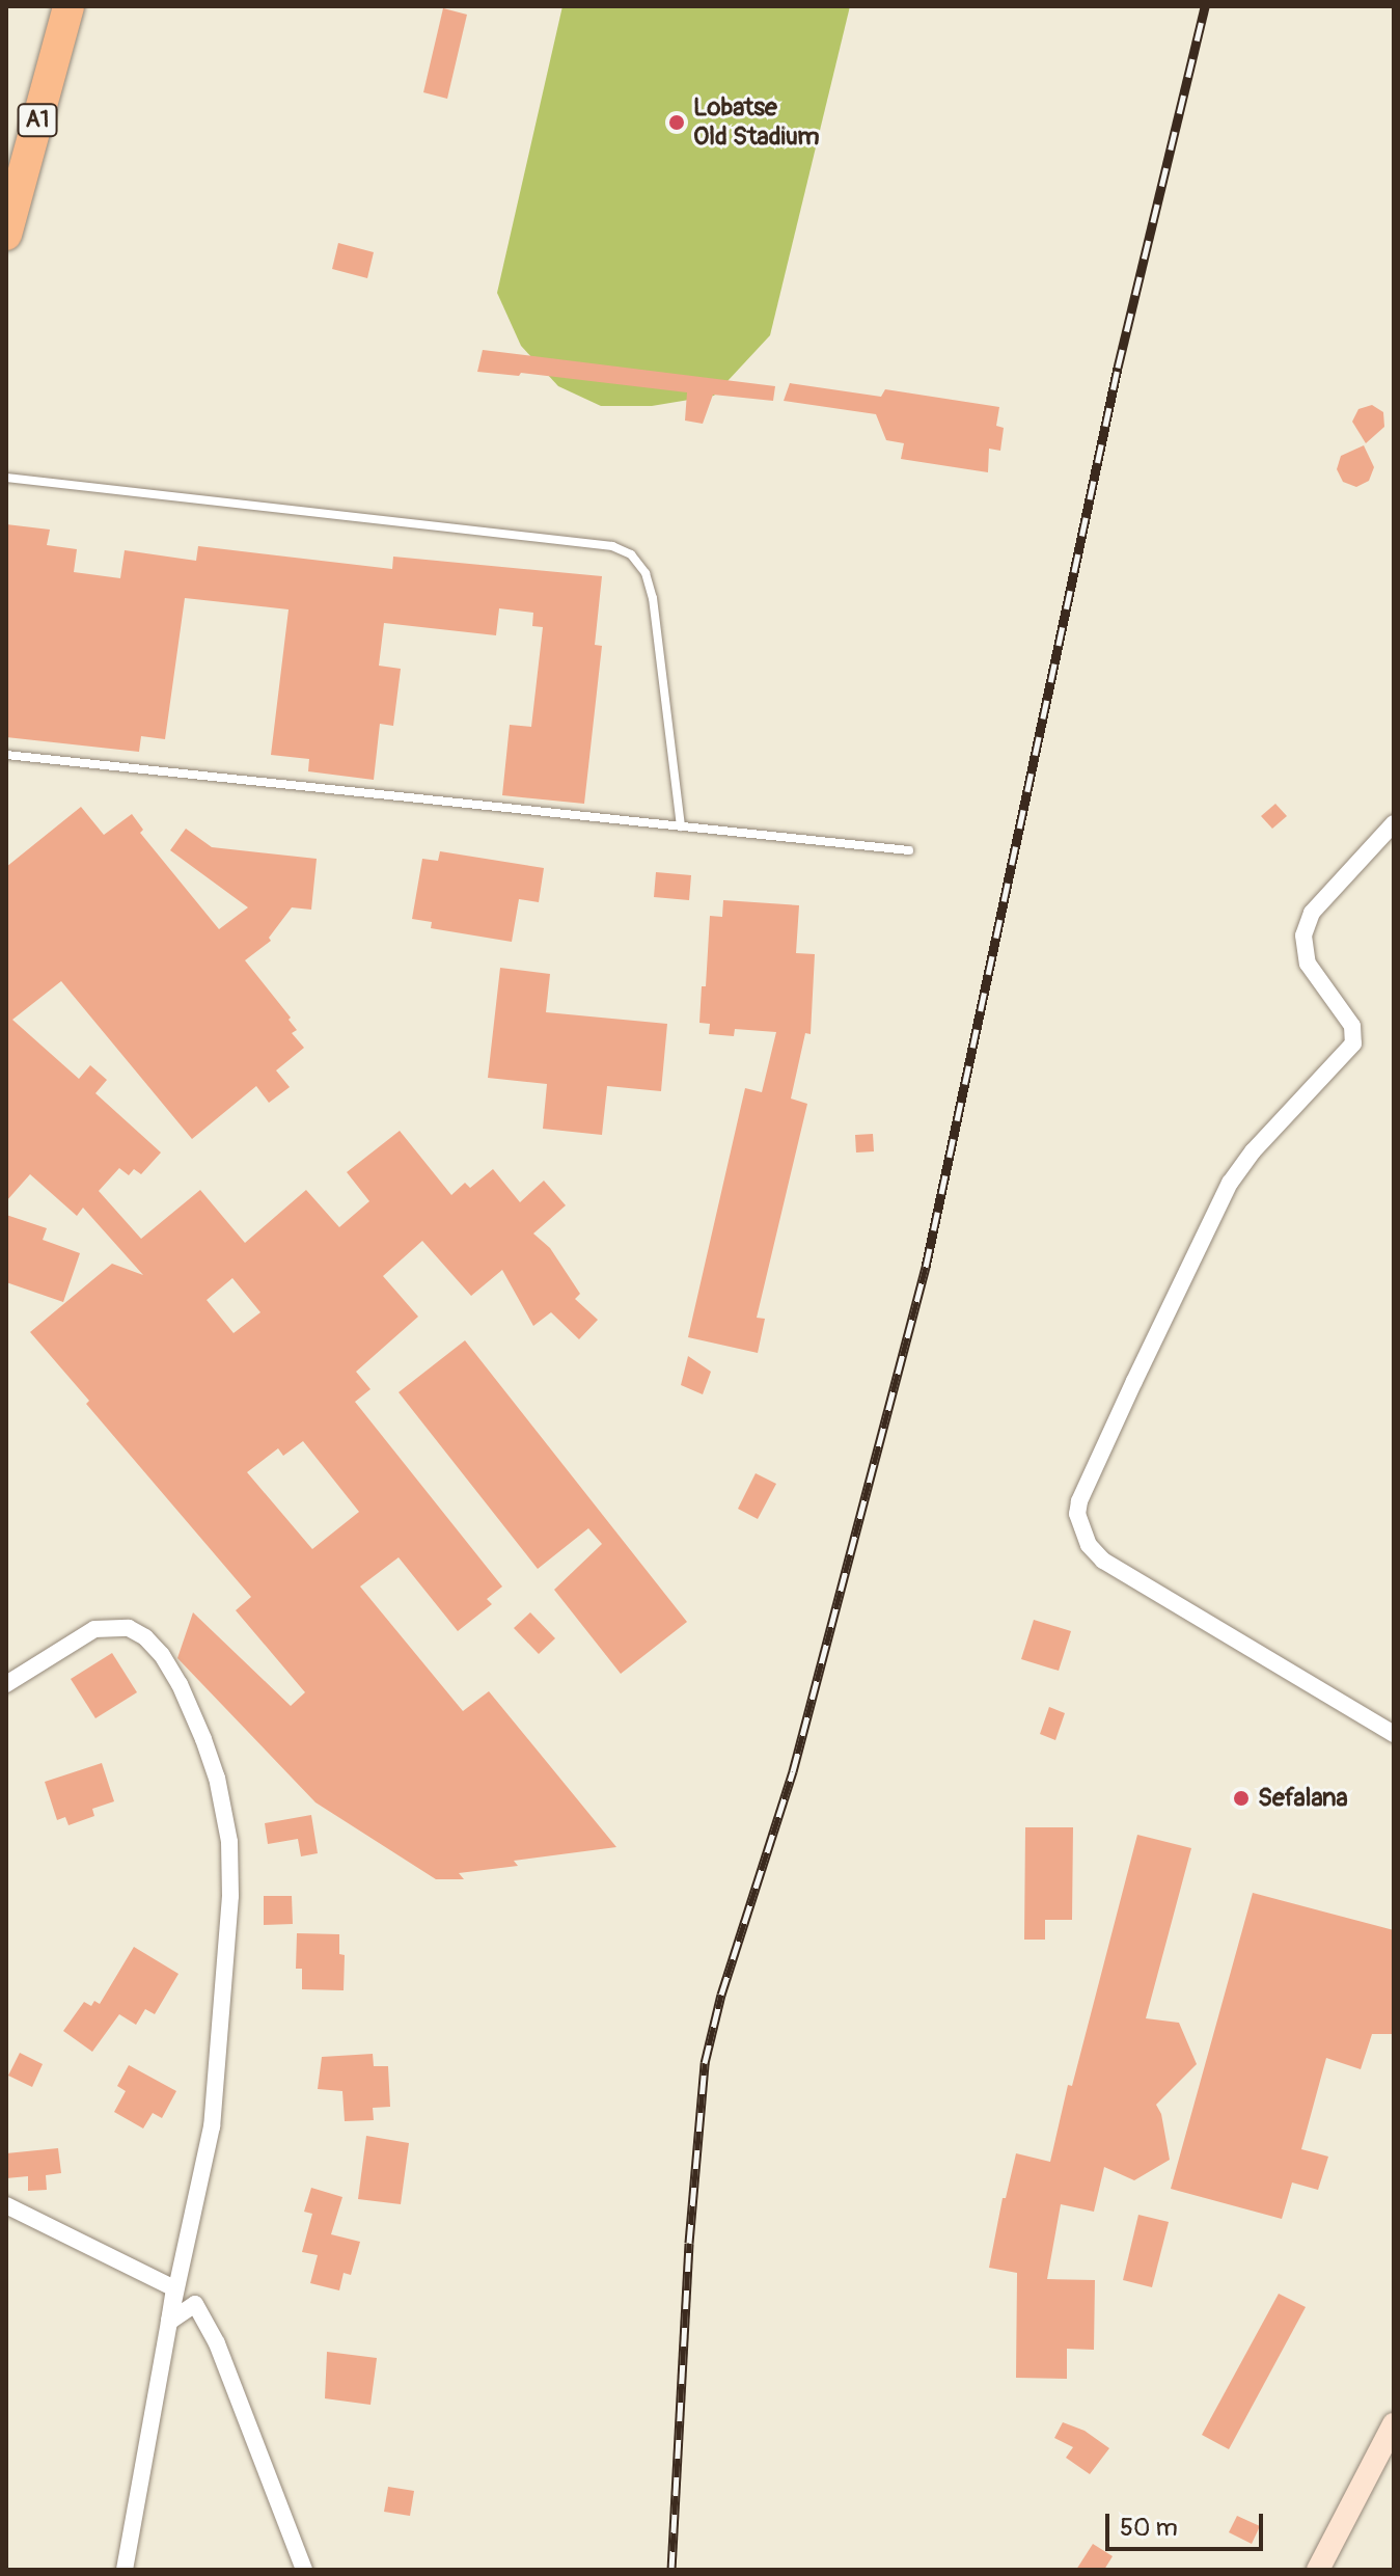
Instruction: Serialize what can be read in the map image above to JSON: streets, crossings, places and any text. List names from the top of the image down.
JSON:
{
  "streets": {
    "highway": ["A1"]
  },
  "places": ["Lobatse Old Stadium", "Sefalana"],
  "scale_bar": "50 m"
}
